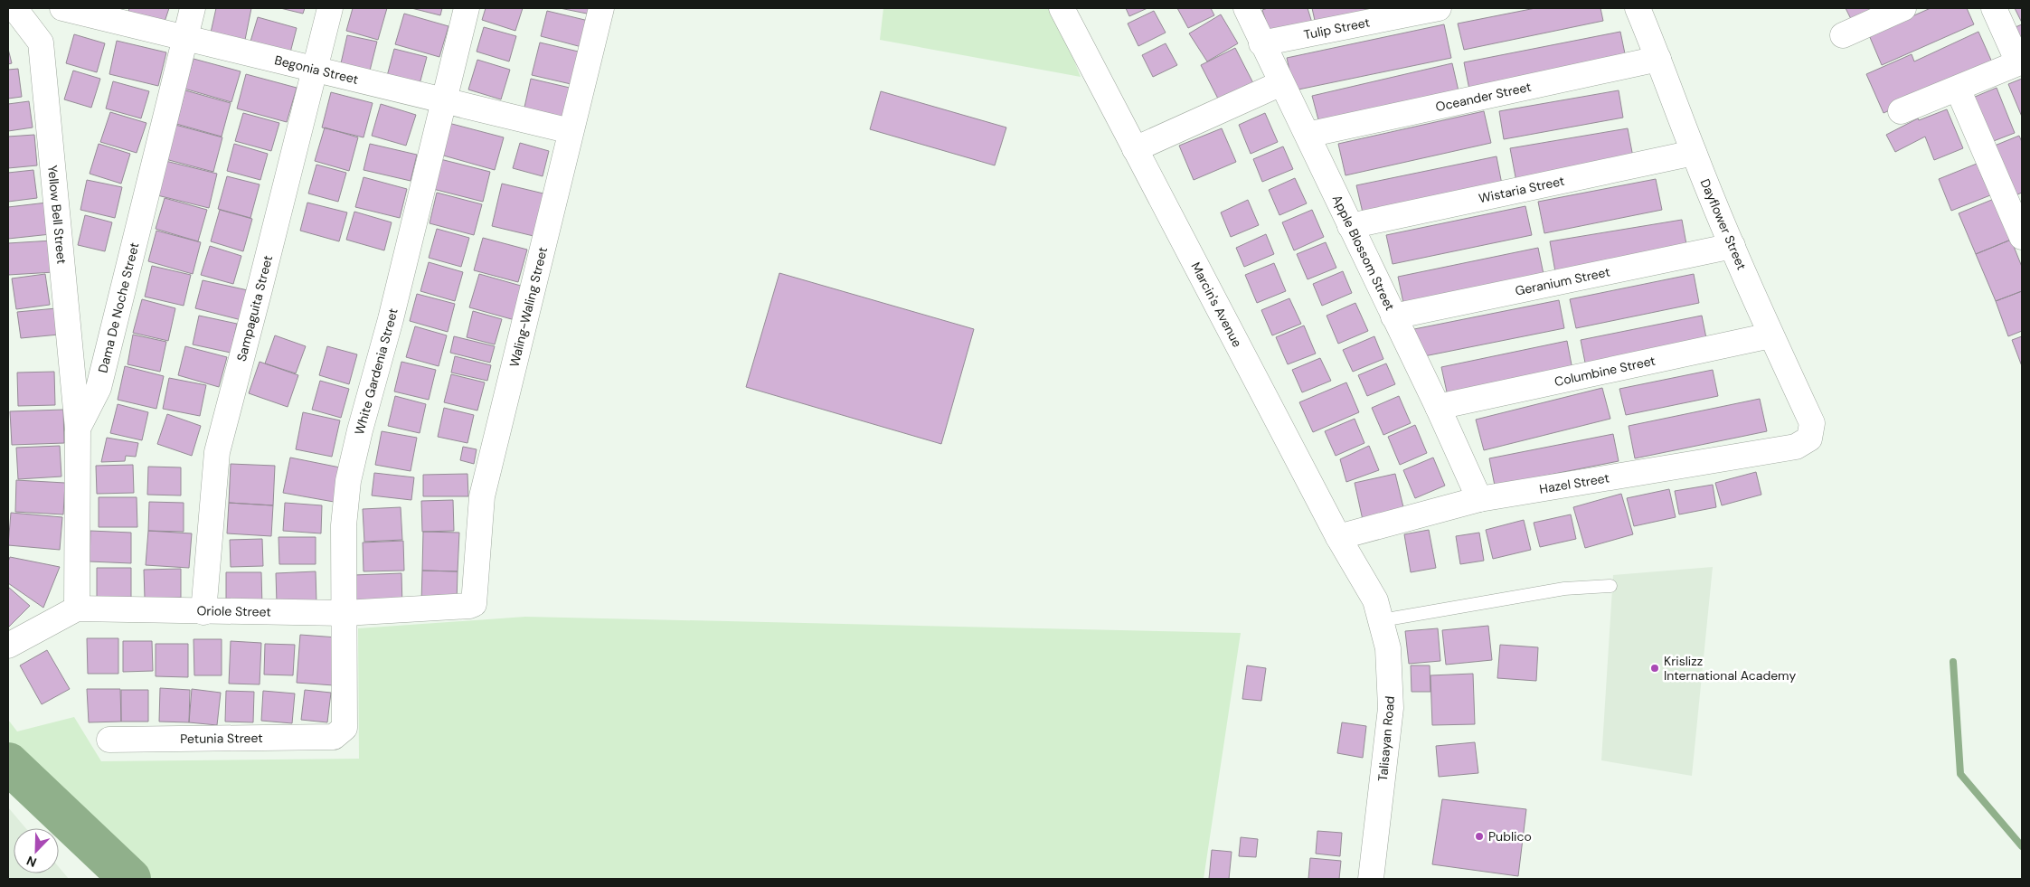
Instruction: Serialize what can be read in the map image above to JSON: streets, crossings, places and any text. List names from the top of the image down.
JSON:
{
  "streets": {
    "street": [
      "Tulip Street",
      "Begonia Street",
      "Oceander Street",
      "Wistaria Street",
      "Yellow Bell Street",
      "Dayflower Street",
      "Apple Blossom Street",
      "Geranium Street",
      "Marcin's Avenue",
      "Dama De Noche Street",
      "Waling-Waling Street",
      "Sampaguita Street",
      "Columbine Street",
      "White Gardenia Street",
      "Hazel Street",
      "Oriole Street",
      "Petunia Street",
      "Talisayan Road"
    ]
  },
  "crossings": [
    ["Tulip Street", "Apple Blossom Street"],
    ["Begonia Street", "Dama De Noche Street"],
    ["Begonia Street", "Waling-Waling Street"],
    ["Begonia Street", "Sampaguita Street"],
    ["Begonia Street", "White Gardenia Street"],
    ["Oceander Street", "Dayflower Street"],
    ["Oceander Street", "Apple Blossom Street"],
    ["Wistaria Street", "Dayflower Street"],
    ["Wistaria Street", "Apple Blossom Street"],
    ["Yellow Bell Street", "Dama De Noche Street"],
    ["Dayflower Street", "Geranium Street"],
    ["Dayflower Street", "Columbine Street"],
    ["Dayflower Street", "Hazel Street"],
    ["Apple Blossom Street", "Geranium Street"],
    ["Apple Blossom Street", "Columbine Street"],
    ["Apple Blossom Street", "Hazel Street"],
    ["Marcin's Avenue", "Hazel Street"],
    ["Marcin's Avenue", "Talisayan Road"],
    ["Dama De Noche Street", "Oriole Street"],
    ["Waling-Waling Street", "Oriole Street"],
    ["Sampaguita Street", "Oriole Street"],
    ["White Gardenia Street", "Oriole Street"],
    ["White Gardenia Street", "Petunia Street"]
  ],
  "places": ["Krislizz International Academy", "Publico"],
  "north": "bottom left"
}
